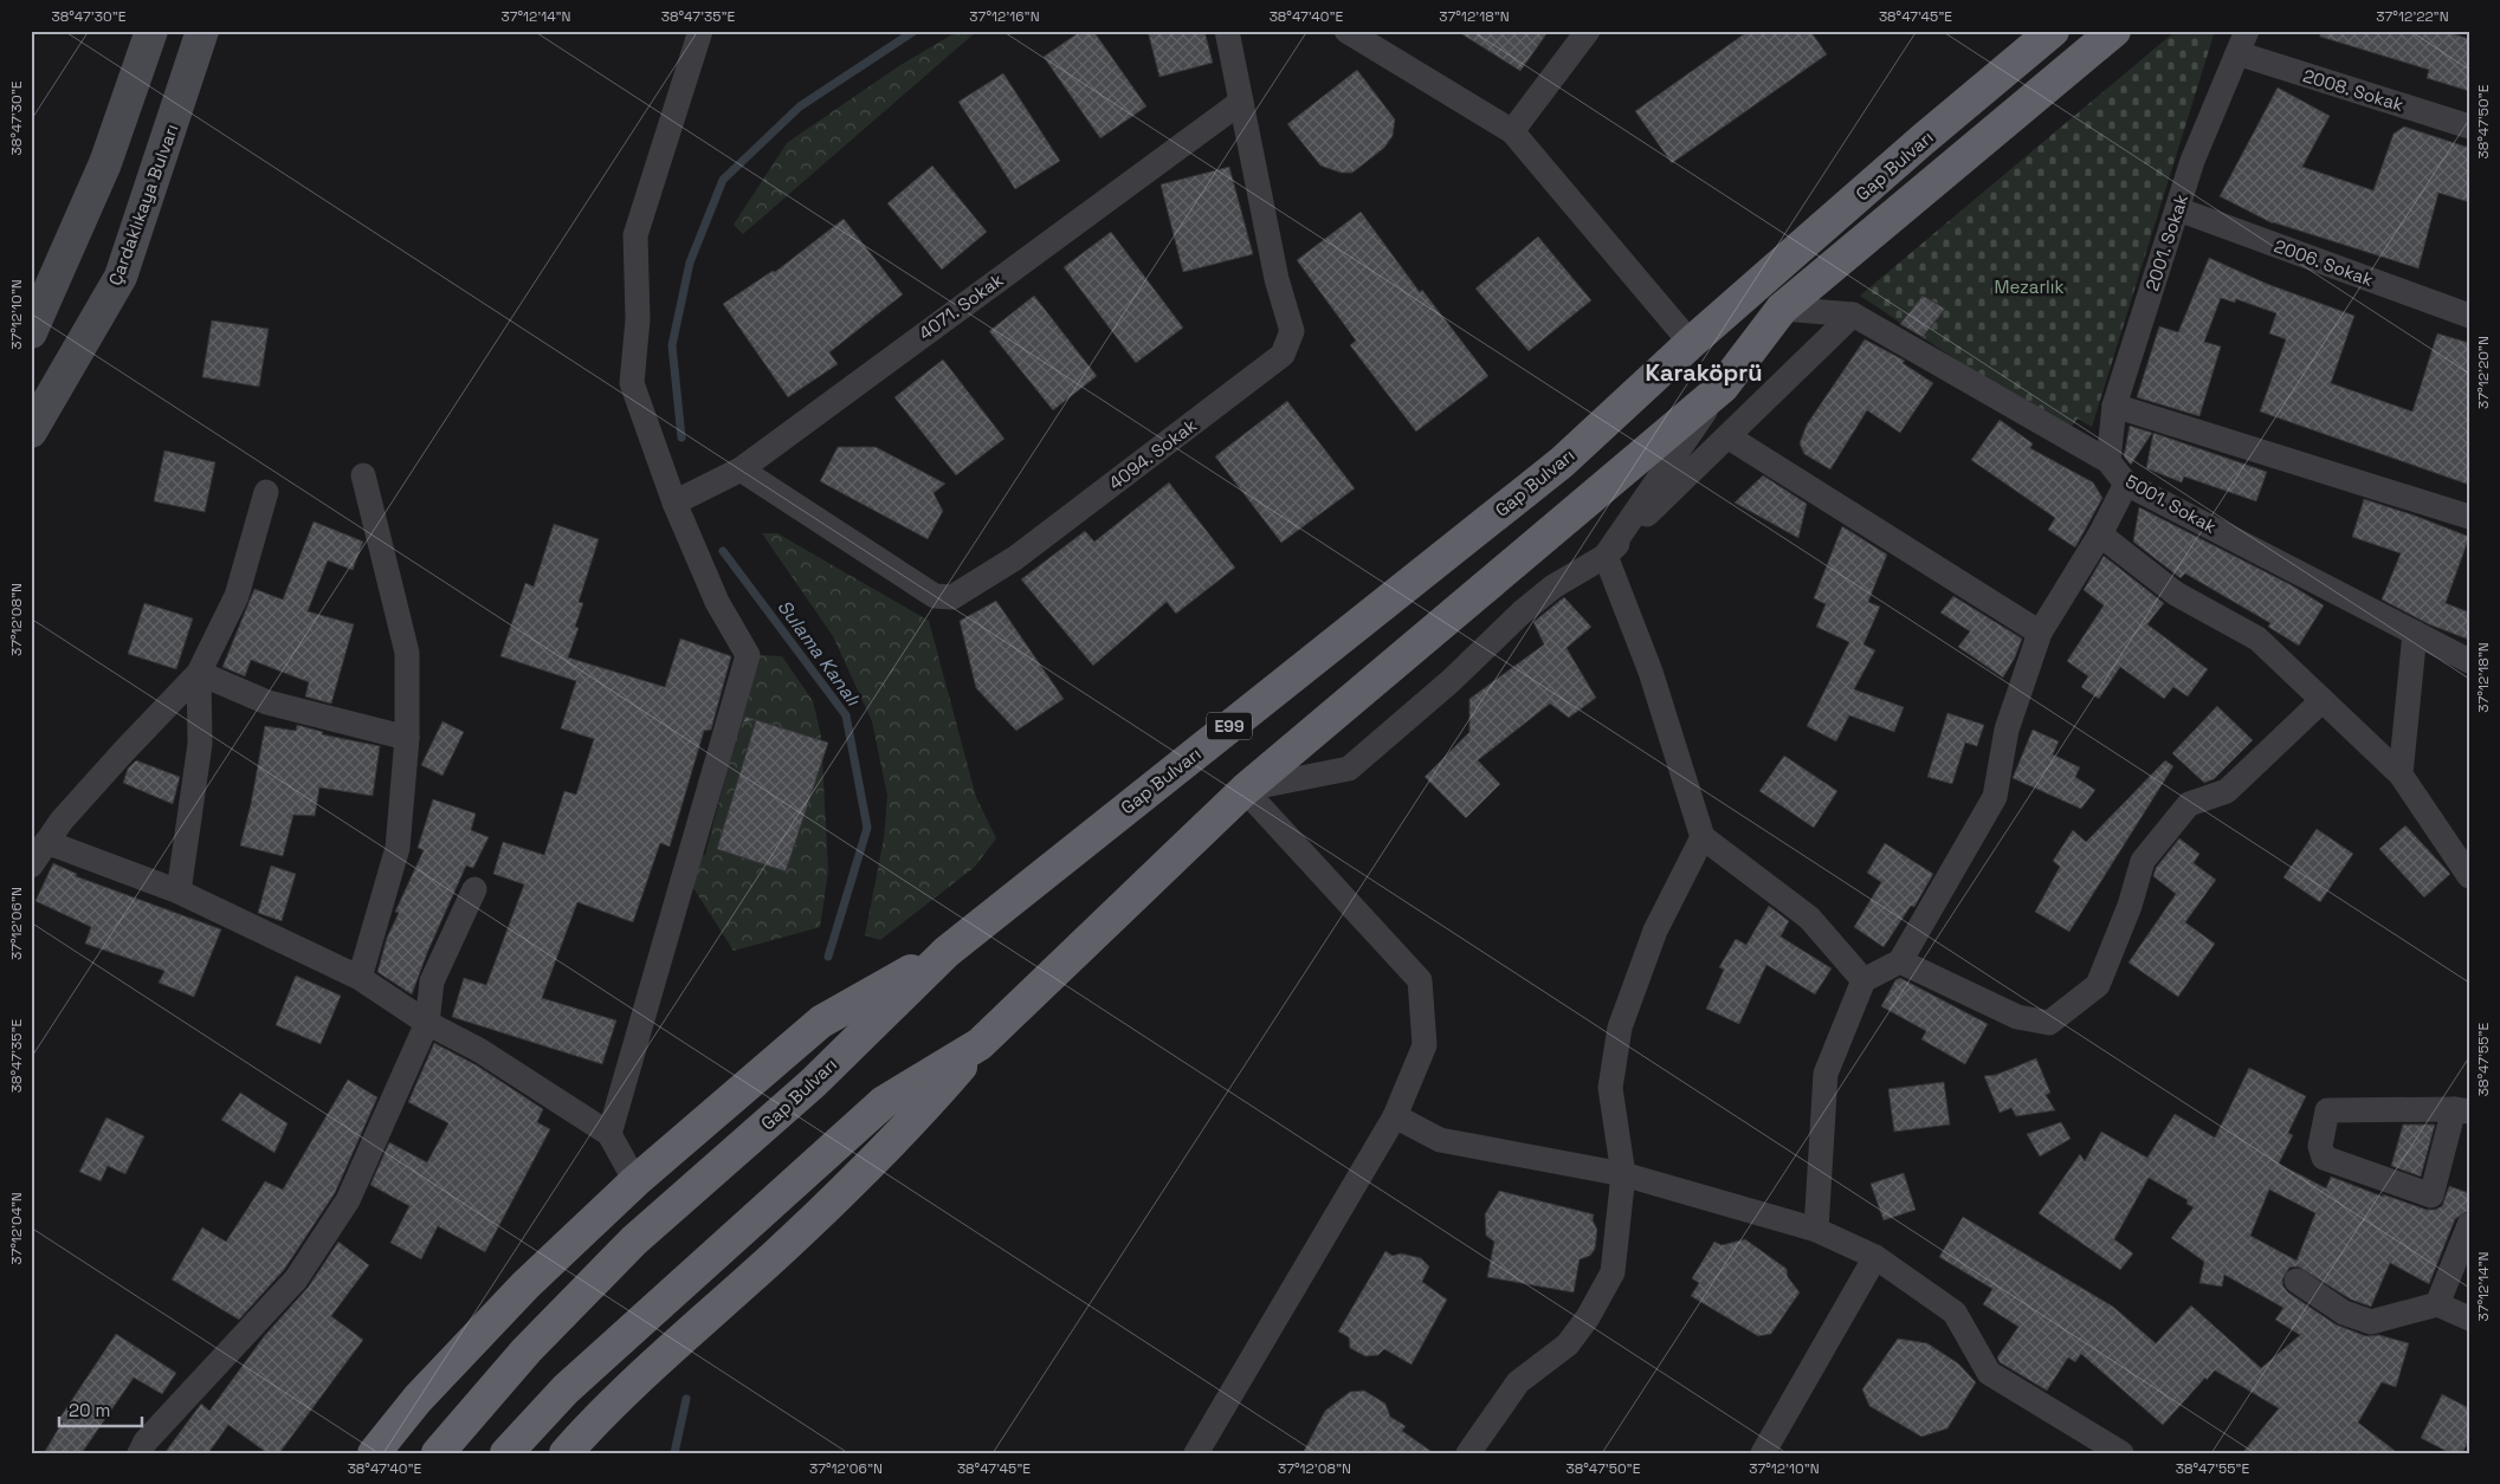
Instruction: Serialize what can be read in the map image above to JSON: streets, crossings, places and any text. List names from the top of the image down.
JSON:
{
  "streets": {
    "highway": ["Gap Bulvarı", "E99"],
    "main road": ["Çardaklıkaya Bulvarı"],
    "street": [
      "2008. Sokak",
      "2001. Sokak",
      "2006. Sokak",
      "4071. Sokak",
      "4094. Sokak",
      "5001. Sokak"
    ]
  },
  "crossings": [
    ["2008. Sokak", "2001. Sokak"],
    ["Gap Bulvarı", "5001. Sokak"],
    ["2001. Sokak", "2006. Sokak"],
    ["2001. Sokak", "5001. Sokak"],
    ["4071. Sokak", "4094. Sokak"]
  ],
  "districts": ["Karaköprü"],
  "water": ["Sulama Kanalı"],
  "parks": ["Mezarlık"],
  "scale_bar": "20 m",
  "coordinates": [
    "38°47'30\"E",
    "37°12'14\"N",
    "38°47'35\"E",
    "37°12'16\"N",
    "38°47'40\"E",
    "37°12'18\"N",
    "38°47'45\"E",
    "37°12'22\"N",
    "38°47'50\"E",
    "37°12'10\"N",
    "37°12'20\"N",
    "37°12'08\"N",
    "37°12'06\"N",
    "38°47'55\"E",
    "37°12'04\"N"
  ]
}
